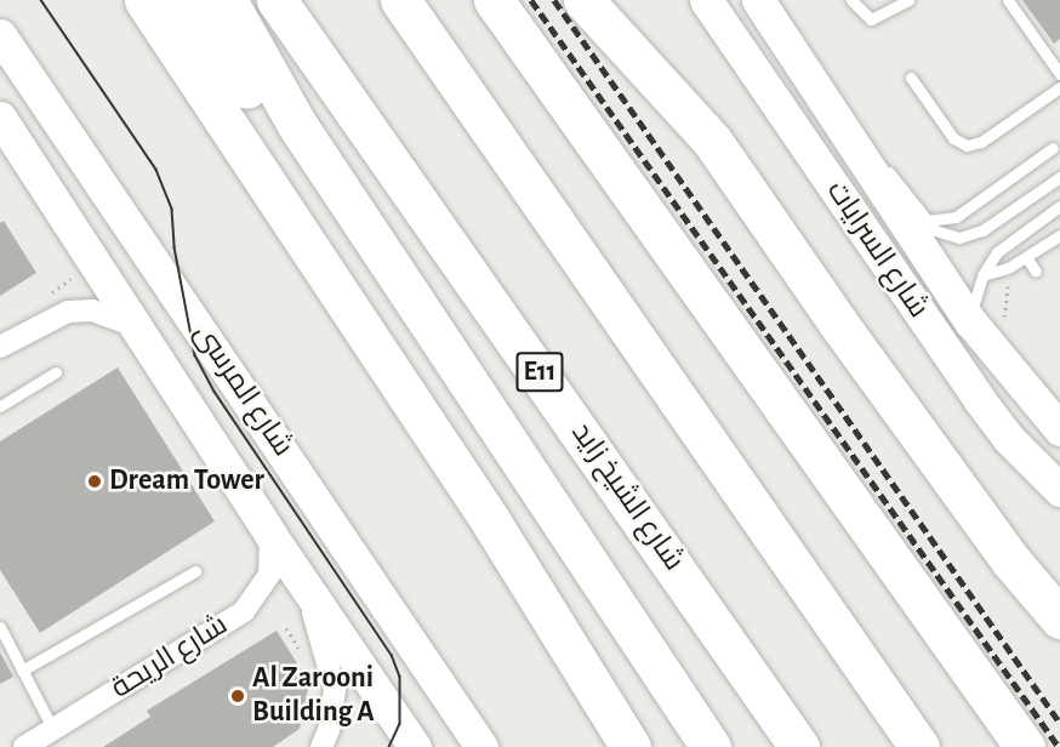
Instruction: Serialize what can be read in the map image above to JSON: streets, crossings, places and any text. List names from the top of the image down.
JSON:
{
  "streets": {
    "highway": ["E11", "شارع الشيخ زايد"],
    "main road": ["شارع السرايات", "شارع المرسى"],
    "street": ["شارع الريحة"]
  },
  "crossings": [
    ["شارع المرسى", "شارع الريحة"]
  ],
  "places": ["Dream Tower", "Al Zarooni Building A"]
}
